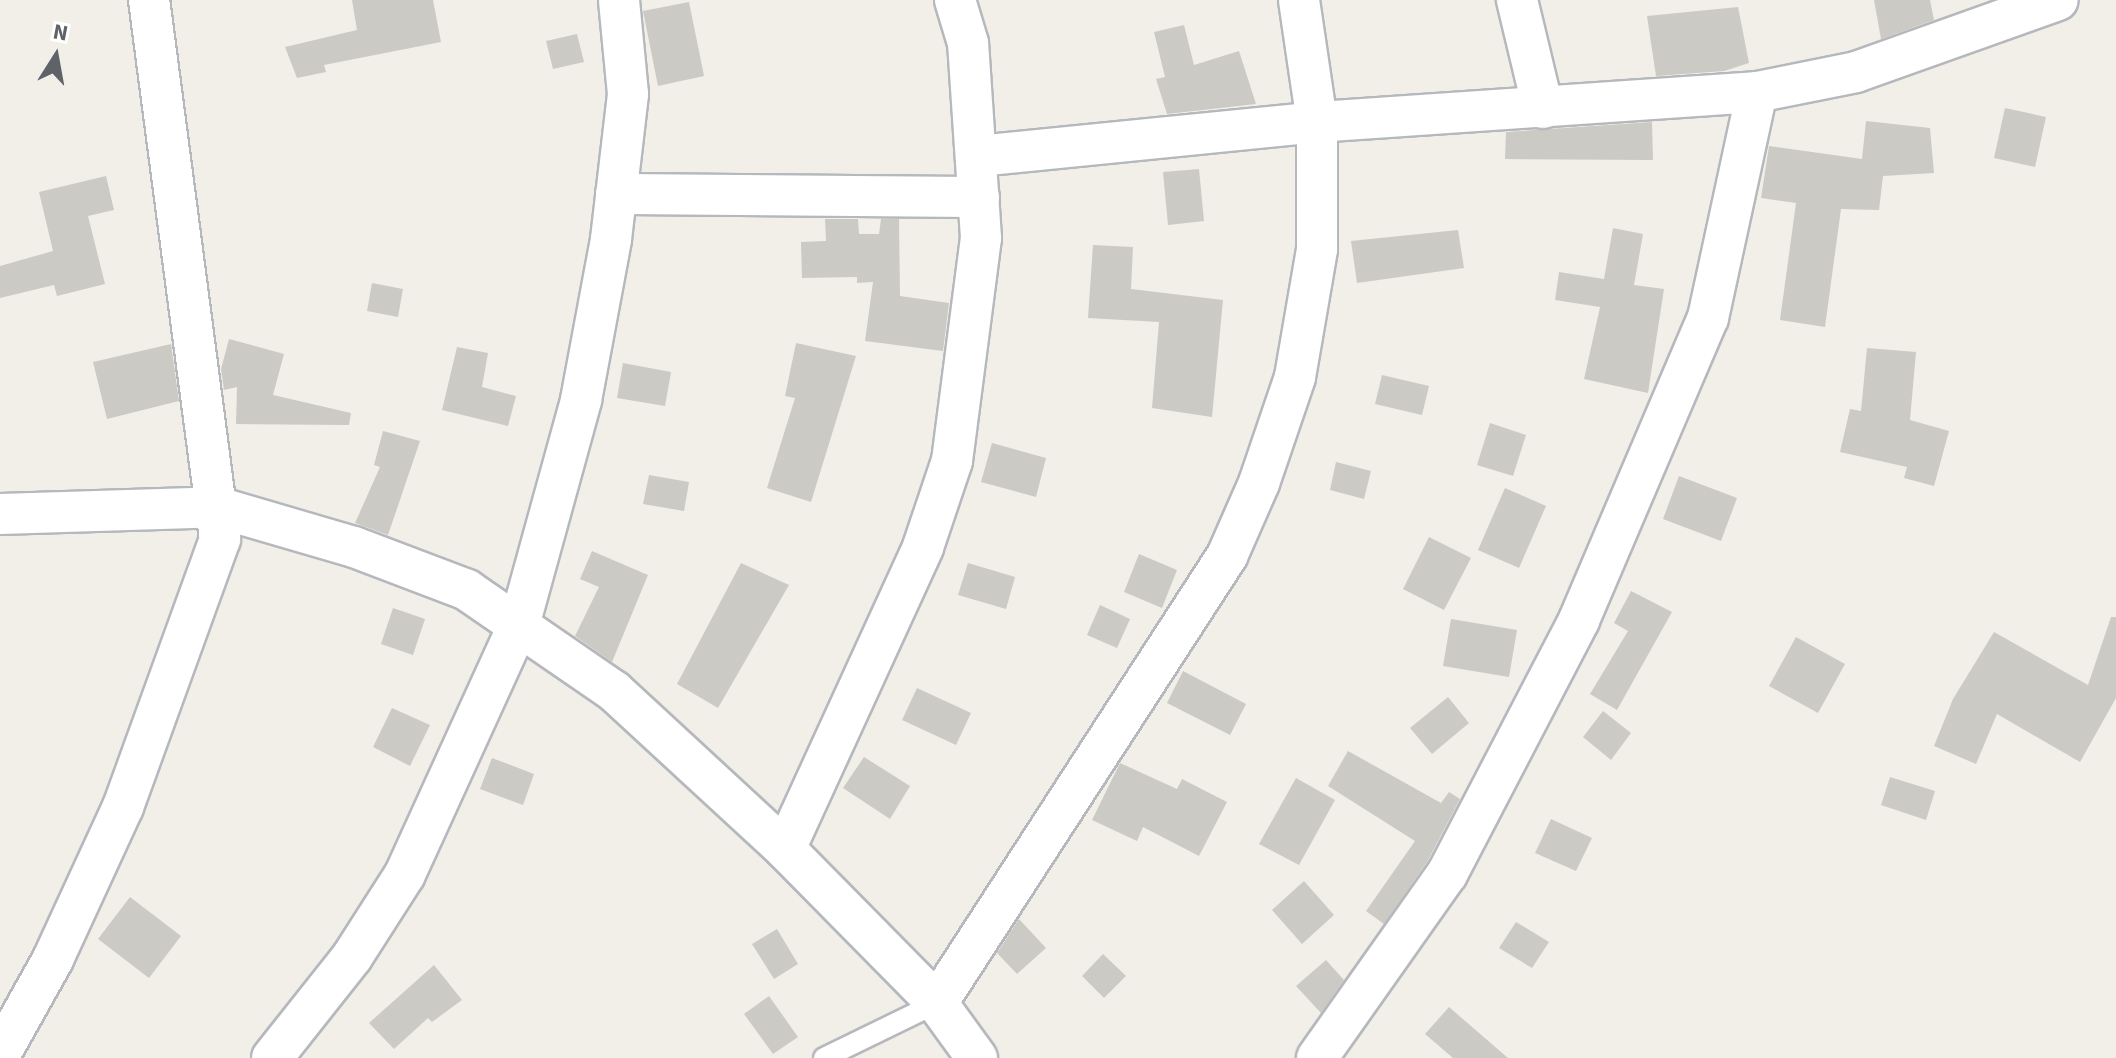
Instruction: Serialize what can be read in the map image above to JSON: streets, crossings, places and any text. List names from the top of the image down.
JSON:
{
  "north": "top"
}
